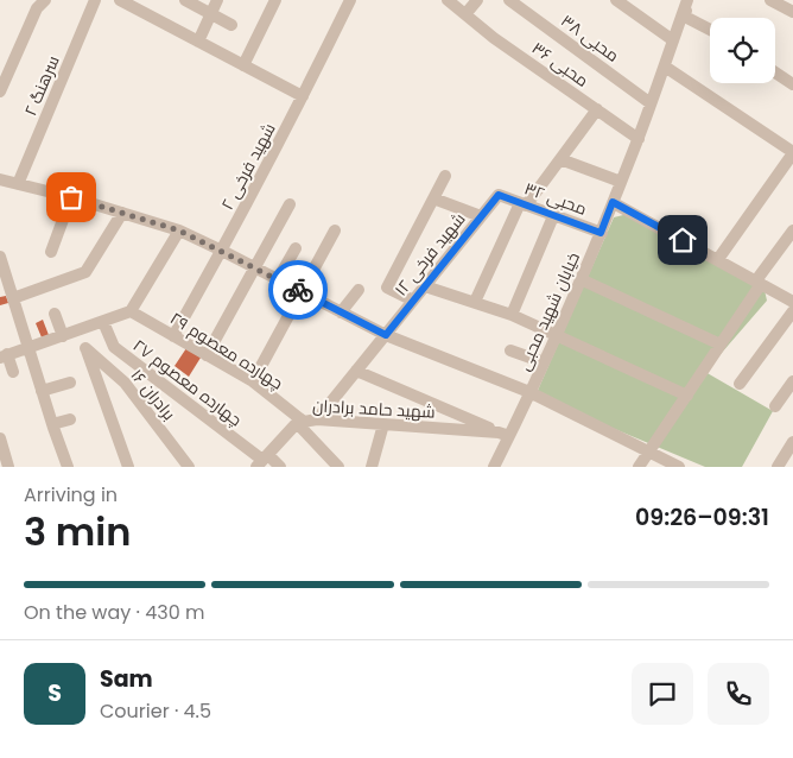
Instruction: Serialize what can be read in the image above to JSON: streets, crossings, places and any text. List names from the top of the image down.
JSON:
{
  "streets": {
    "street": [
      "محبی ۳۸",
      "محبی ۳۶",
      "سرهنگ ۲",
      "شهید فرخی ۲",
      "محبی ۳۲",
      "شهید فرخی ۱۲",
      "خیابان شهید محبی",
      "چهارده معصوم ۲۹",
      "چهارده معصوم ۲۷",
      "برادران ۱۶",
      "شهید حامد برادران"
    ]
  },
  "crossings": [
    ["محبی ۳۸", "خیابان شهید محبی"],
    ["محبی ۳۶", "خیابان شهید محبی"],
    ["شهید فرخی ۲", "چهارده معصوم ۲۹"],
    ["محبی ۳۲", "شهید فرخی ۱۲"],
    ["محبی ۳۲", "خیابان شهید محبی"],
    ["شهید فرخی ۱۲", "شهید حامد برادران"],
    ["خیابان شهید محبی", "شهید حامد برادران"],
    ["چهارده معصوم ۲۹", "شهید حامد برادران"],
    ["چهارده معصوم ۲۷", "شهید حامد برادران"]
  ],
  "page": {
    "heading": ["3 min", "Arriving in", "09:26–09:31"],
    "panel": ["Sam", "Courier · 4.5"],
    "bar": "On the way · 430 m",
    "round": "S"
  }
}
